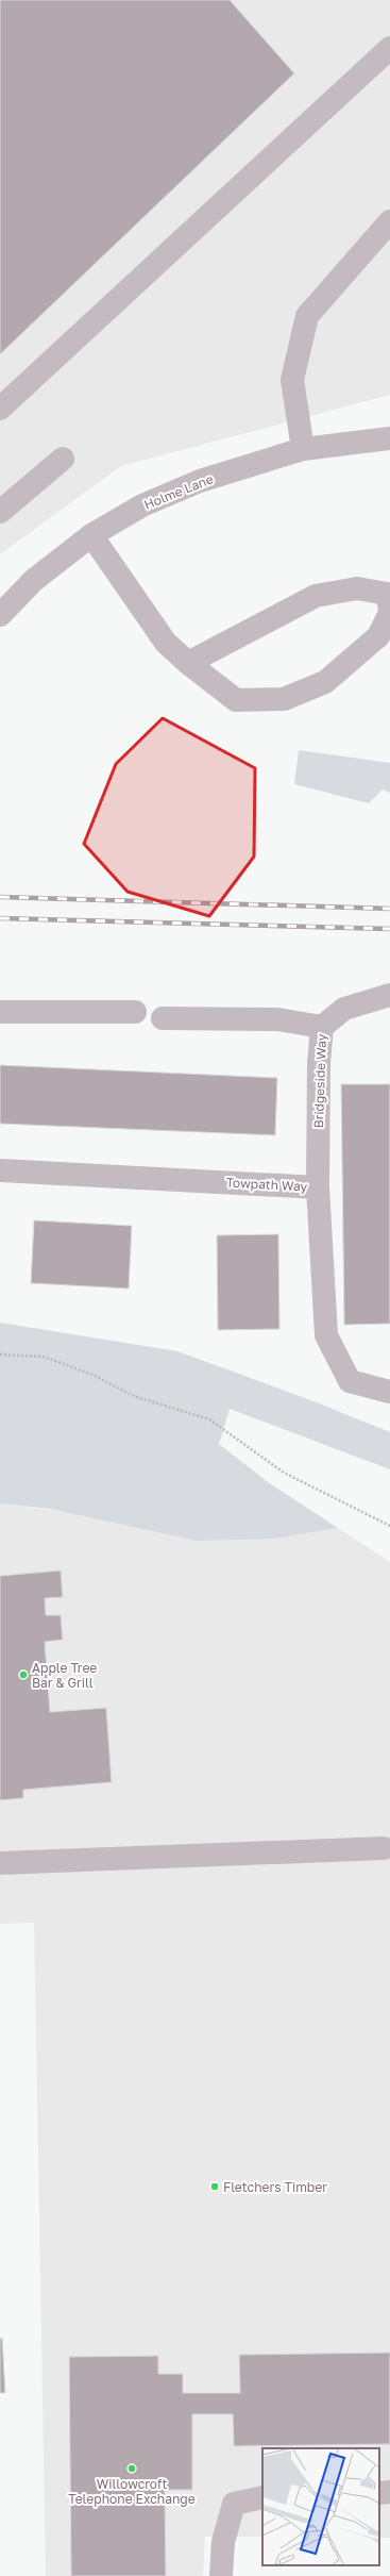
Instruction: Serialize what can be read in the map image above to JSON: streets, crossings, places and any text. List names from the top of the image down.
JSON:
{
  "streets": {
    "street": ["Holme Lane", "Bridgeside Way", "Towpath Way"]
  },
  "crossings": [
    ["Bridgeside Way", "Towpath Way"]
  ],
  "places": ["Apple Tree Bar & Grill", "Fletchers Timber", "Willowcroft Telephone Exchange"]
}
